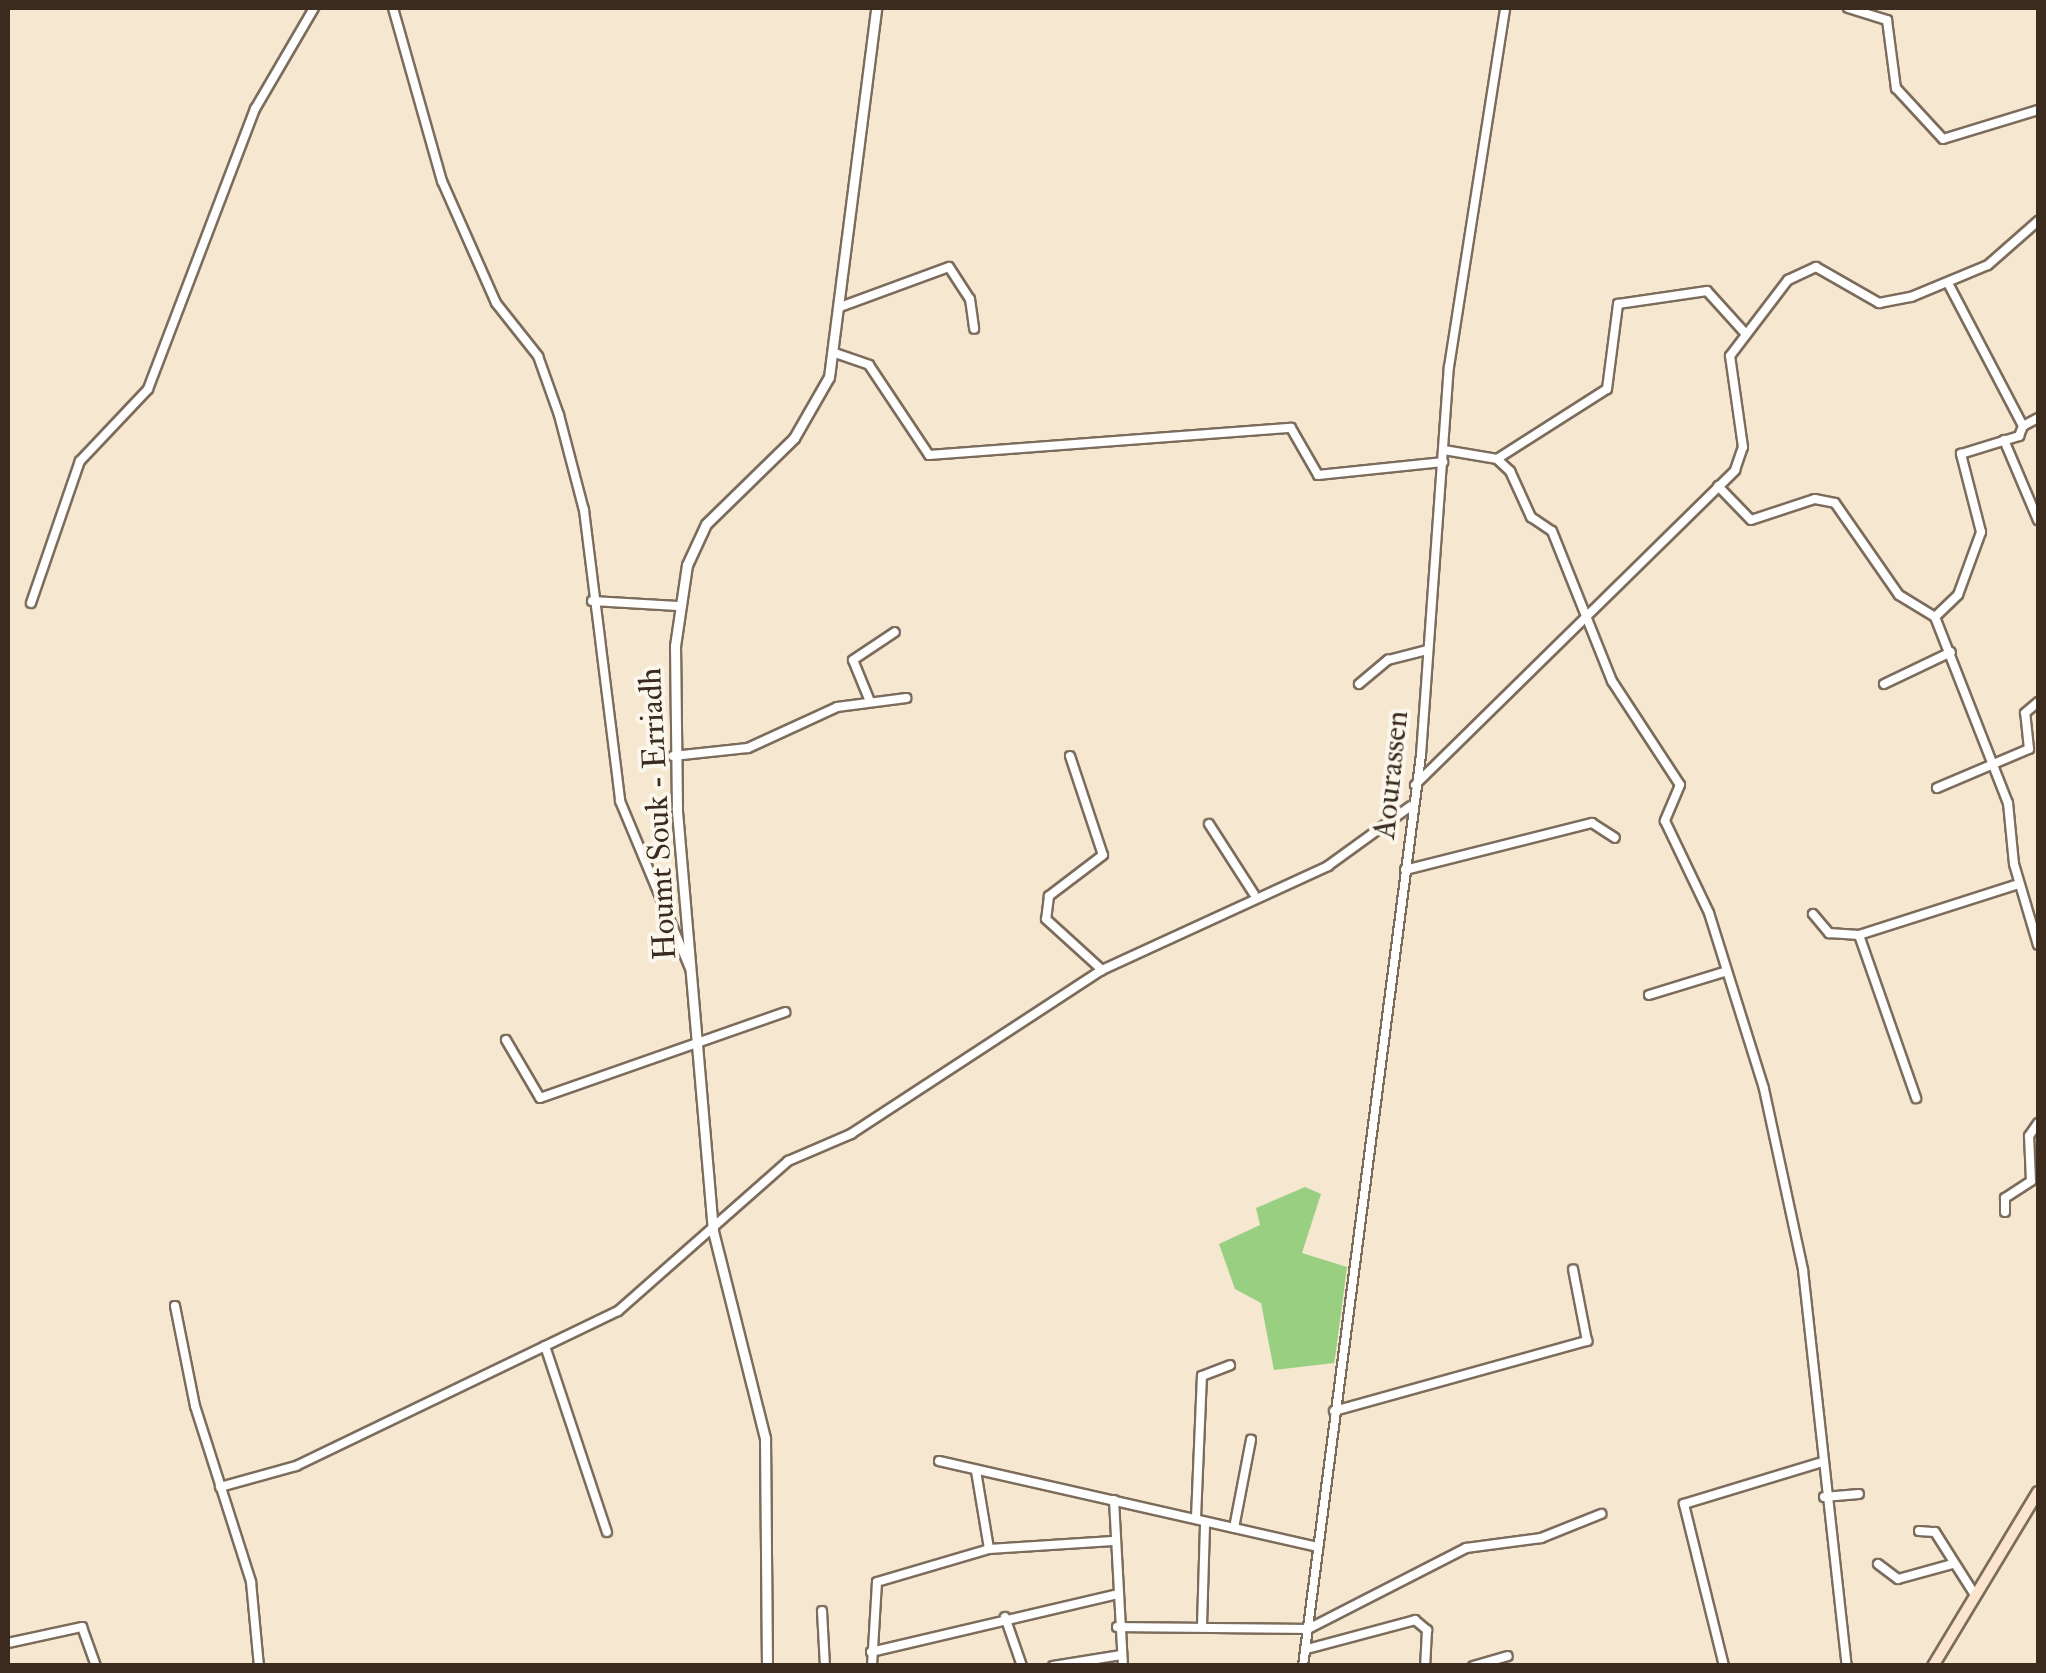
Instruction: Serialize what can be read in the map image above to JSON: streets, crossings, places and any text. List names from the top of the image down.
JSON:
{
  "streets": {
    "street": ["Aourassen", "Houmt Souk - Erriadh"]
  }
}
